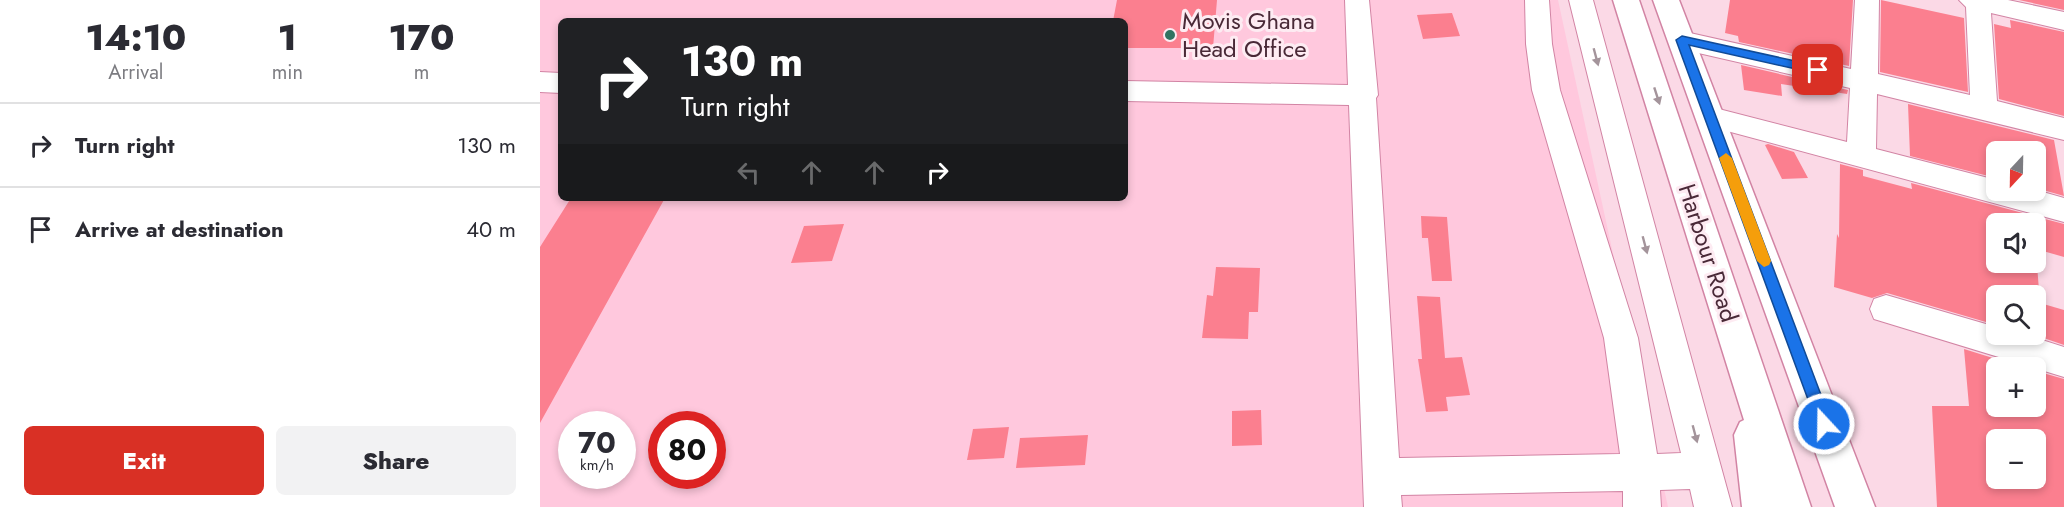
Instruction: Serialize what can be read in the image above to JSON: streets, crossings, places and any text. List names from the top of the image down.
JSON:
{
  "streets": {
    "highway": ["Harbour Road"]
  },
  "places": ["Movis Ghana Head Office"],
  "north": "bottom",
  "page": {
    "eta": [
      "14:10",
      "Arrival",
      "1",
      "min",
      "170",
      "m"
    ],
    "turn": ["130 m", "Turn right"],
    "list": [
      {
        "name": "Turn right",
        "value": "130 m"
      },
      {
        "name": "Arrive at destination",
        "value": "40 m"
      }
    ],
    "map_buttons": ["+", "−"],
    "speed": "70 km/h",
    "limit": "80",
    "buttons": ["Exit", "Share"]
  }
}
